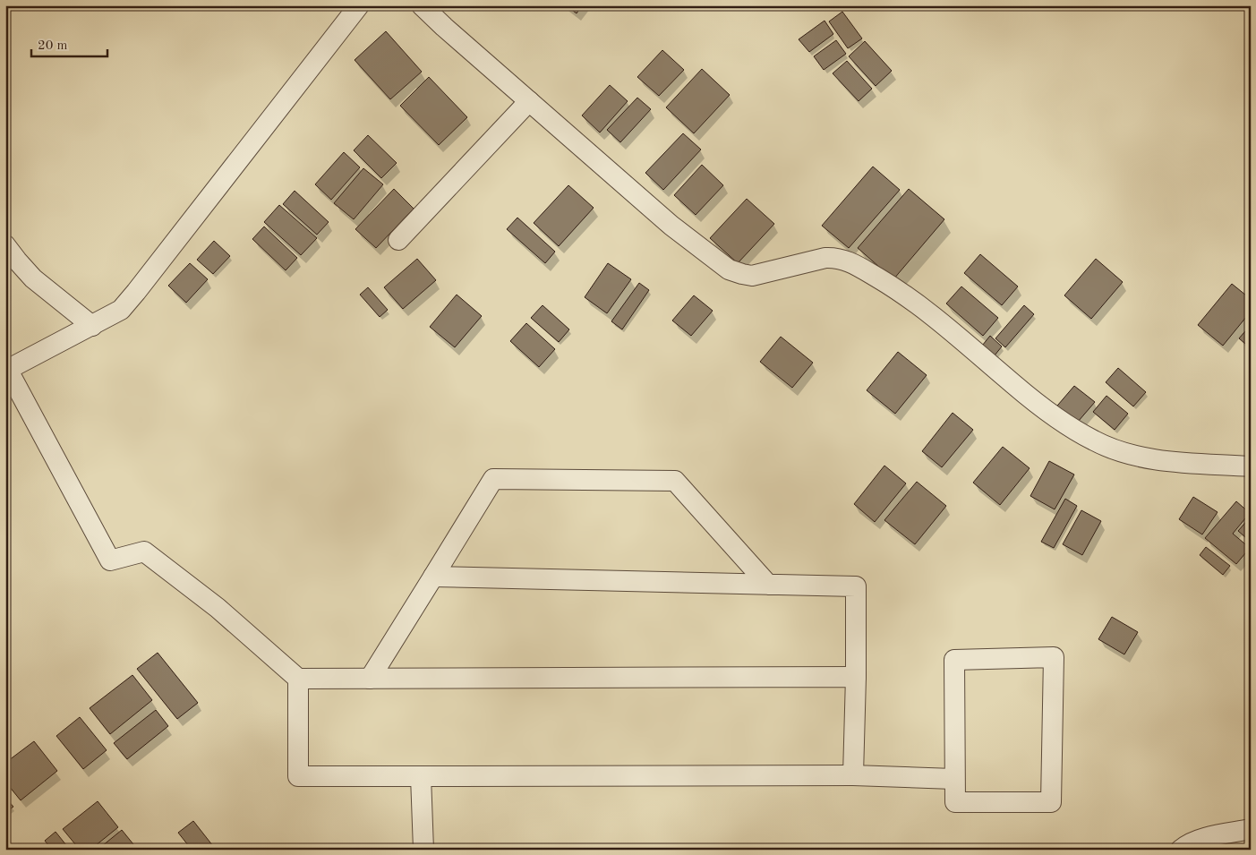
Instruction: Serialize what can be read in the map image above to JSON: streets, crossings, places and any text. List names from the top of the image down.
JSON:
{
  "scale_bar": "20 m"
}
